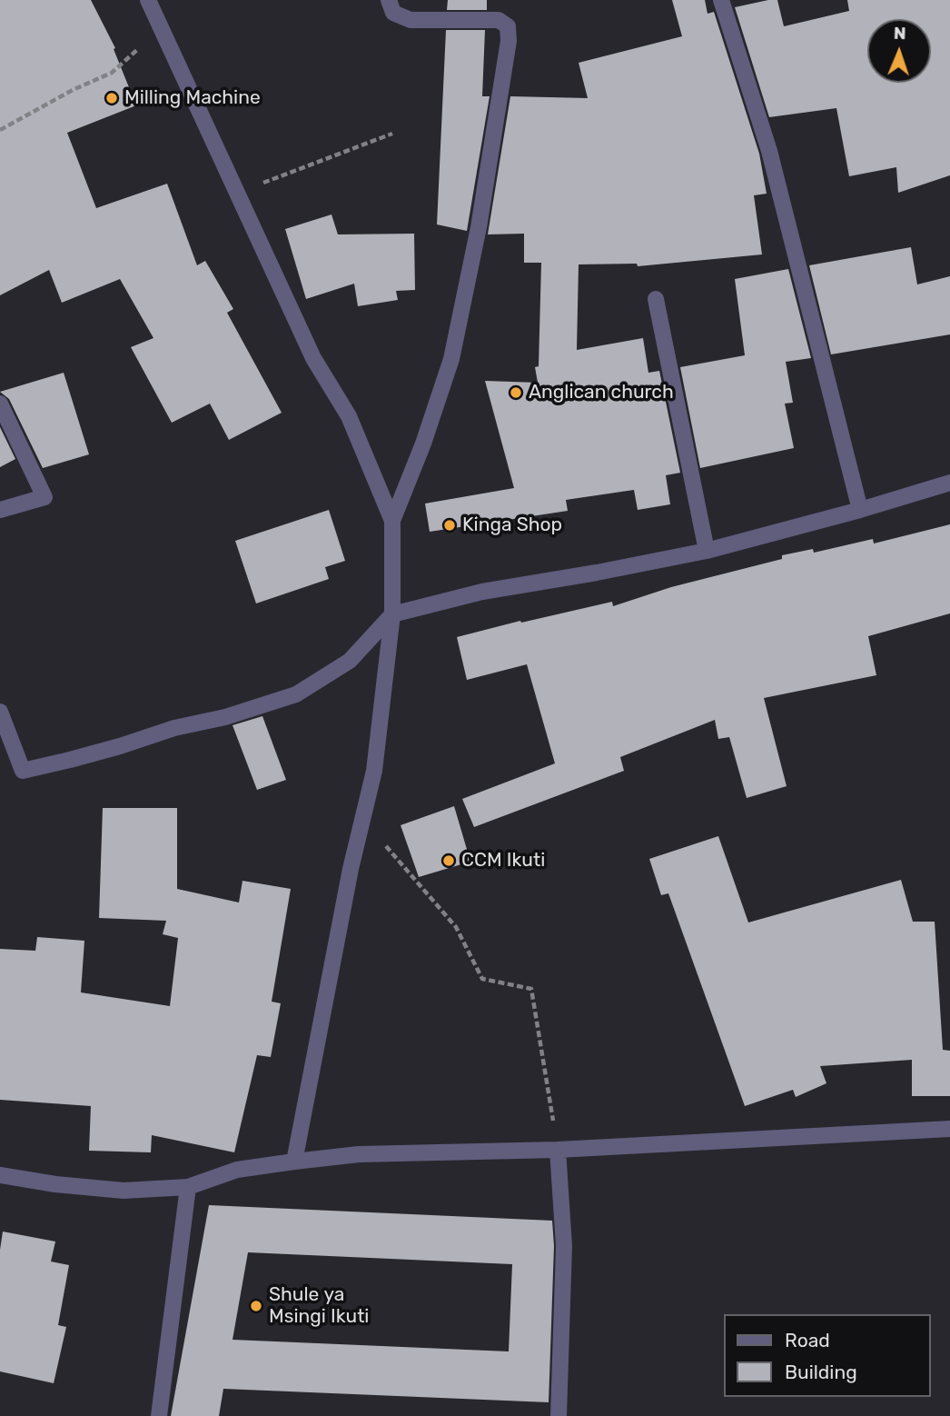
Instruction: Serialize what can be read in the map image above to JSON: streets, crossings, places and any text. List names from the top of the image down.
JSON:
{
  "places": [
    "Milling Machine",
    "Anglican church",
    "Kinga Shop",
    "CCM Ikuti",
    "Shule ya Msingi Ikuti"
  ],
  "legend": ["Road", "Building"],
  "north": "top"
}
